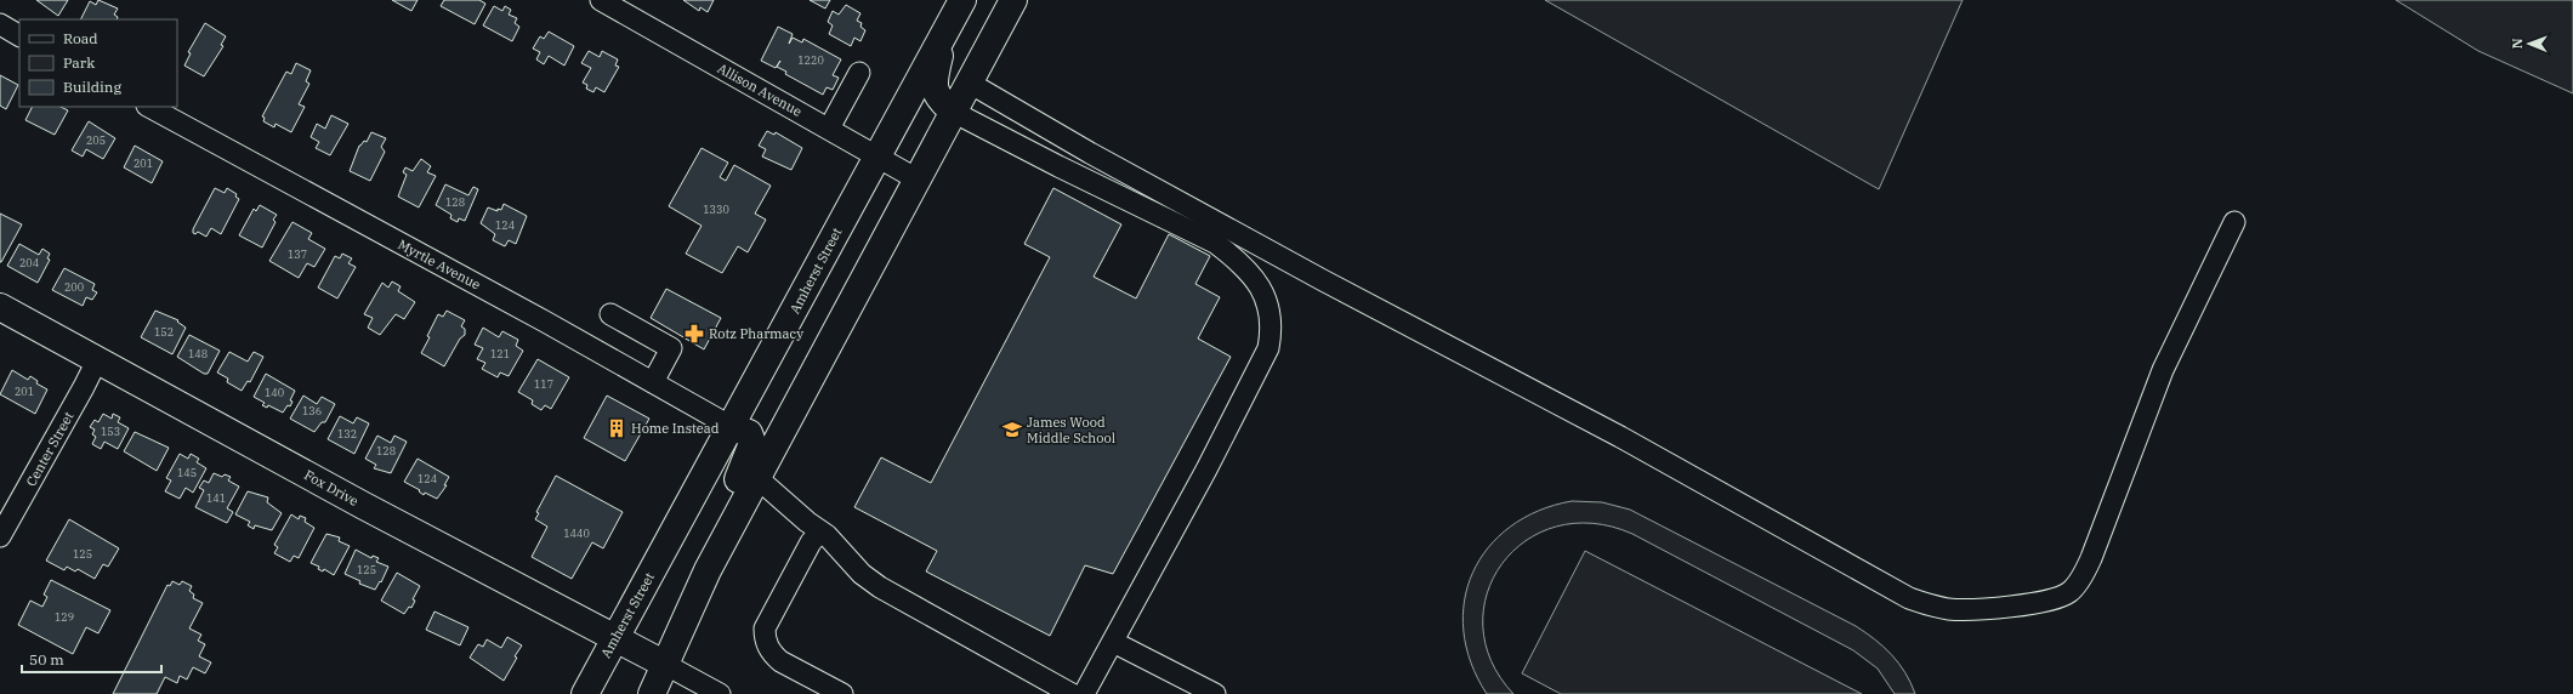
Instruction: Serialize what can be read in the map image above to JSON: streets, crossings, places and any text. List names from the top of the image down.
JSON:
{
  "streets": {
    "main road": ["Amherst Street", "Fox Drive"],
    "street": ["Allison Avenue", "Myrtle Avenue", "Center Street"]
  },
  "crossings": [
    ["Allison Avenue", "Amherst Street"],
    ["Myrtle Avenue", "Amherst Street"],
    ["Amherst Street", "Fox Drive"],
    ["Center Street", "Fox Drive"]
  ],
  "places": {
    "pharmacy": ["Rotz Pharmacy"],
    "building": ["Home Instead"],
    "school or university": ["James Wood Middle School"]
  },
  "house_numbers": [
    "1220",
    "205",
    "201",
    "128",
    "1330",
    "124",
    "137",
    "204",
    "200",
    "152",
    "148",
    "121",
    "117",
    "201",
    "140",
    "136",
    "153",
    "132",
    "128",
    "145",
    "124",
    "141",
    "1440",
    "125",
    "125",
    "129"
  ],
  "legend": ["Road", "Park", "Building"],
  "scale_bar": "50 m",
  "north": "left"
}
